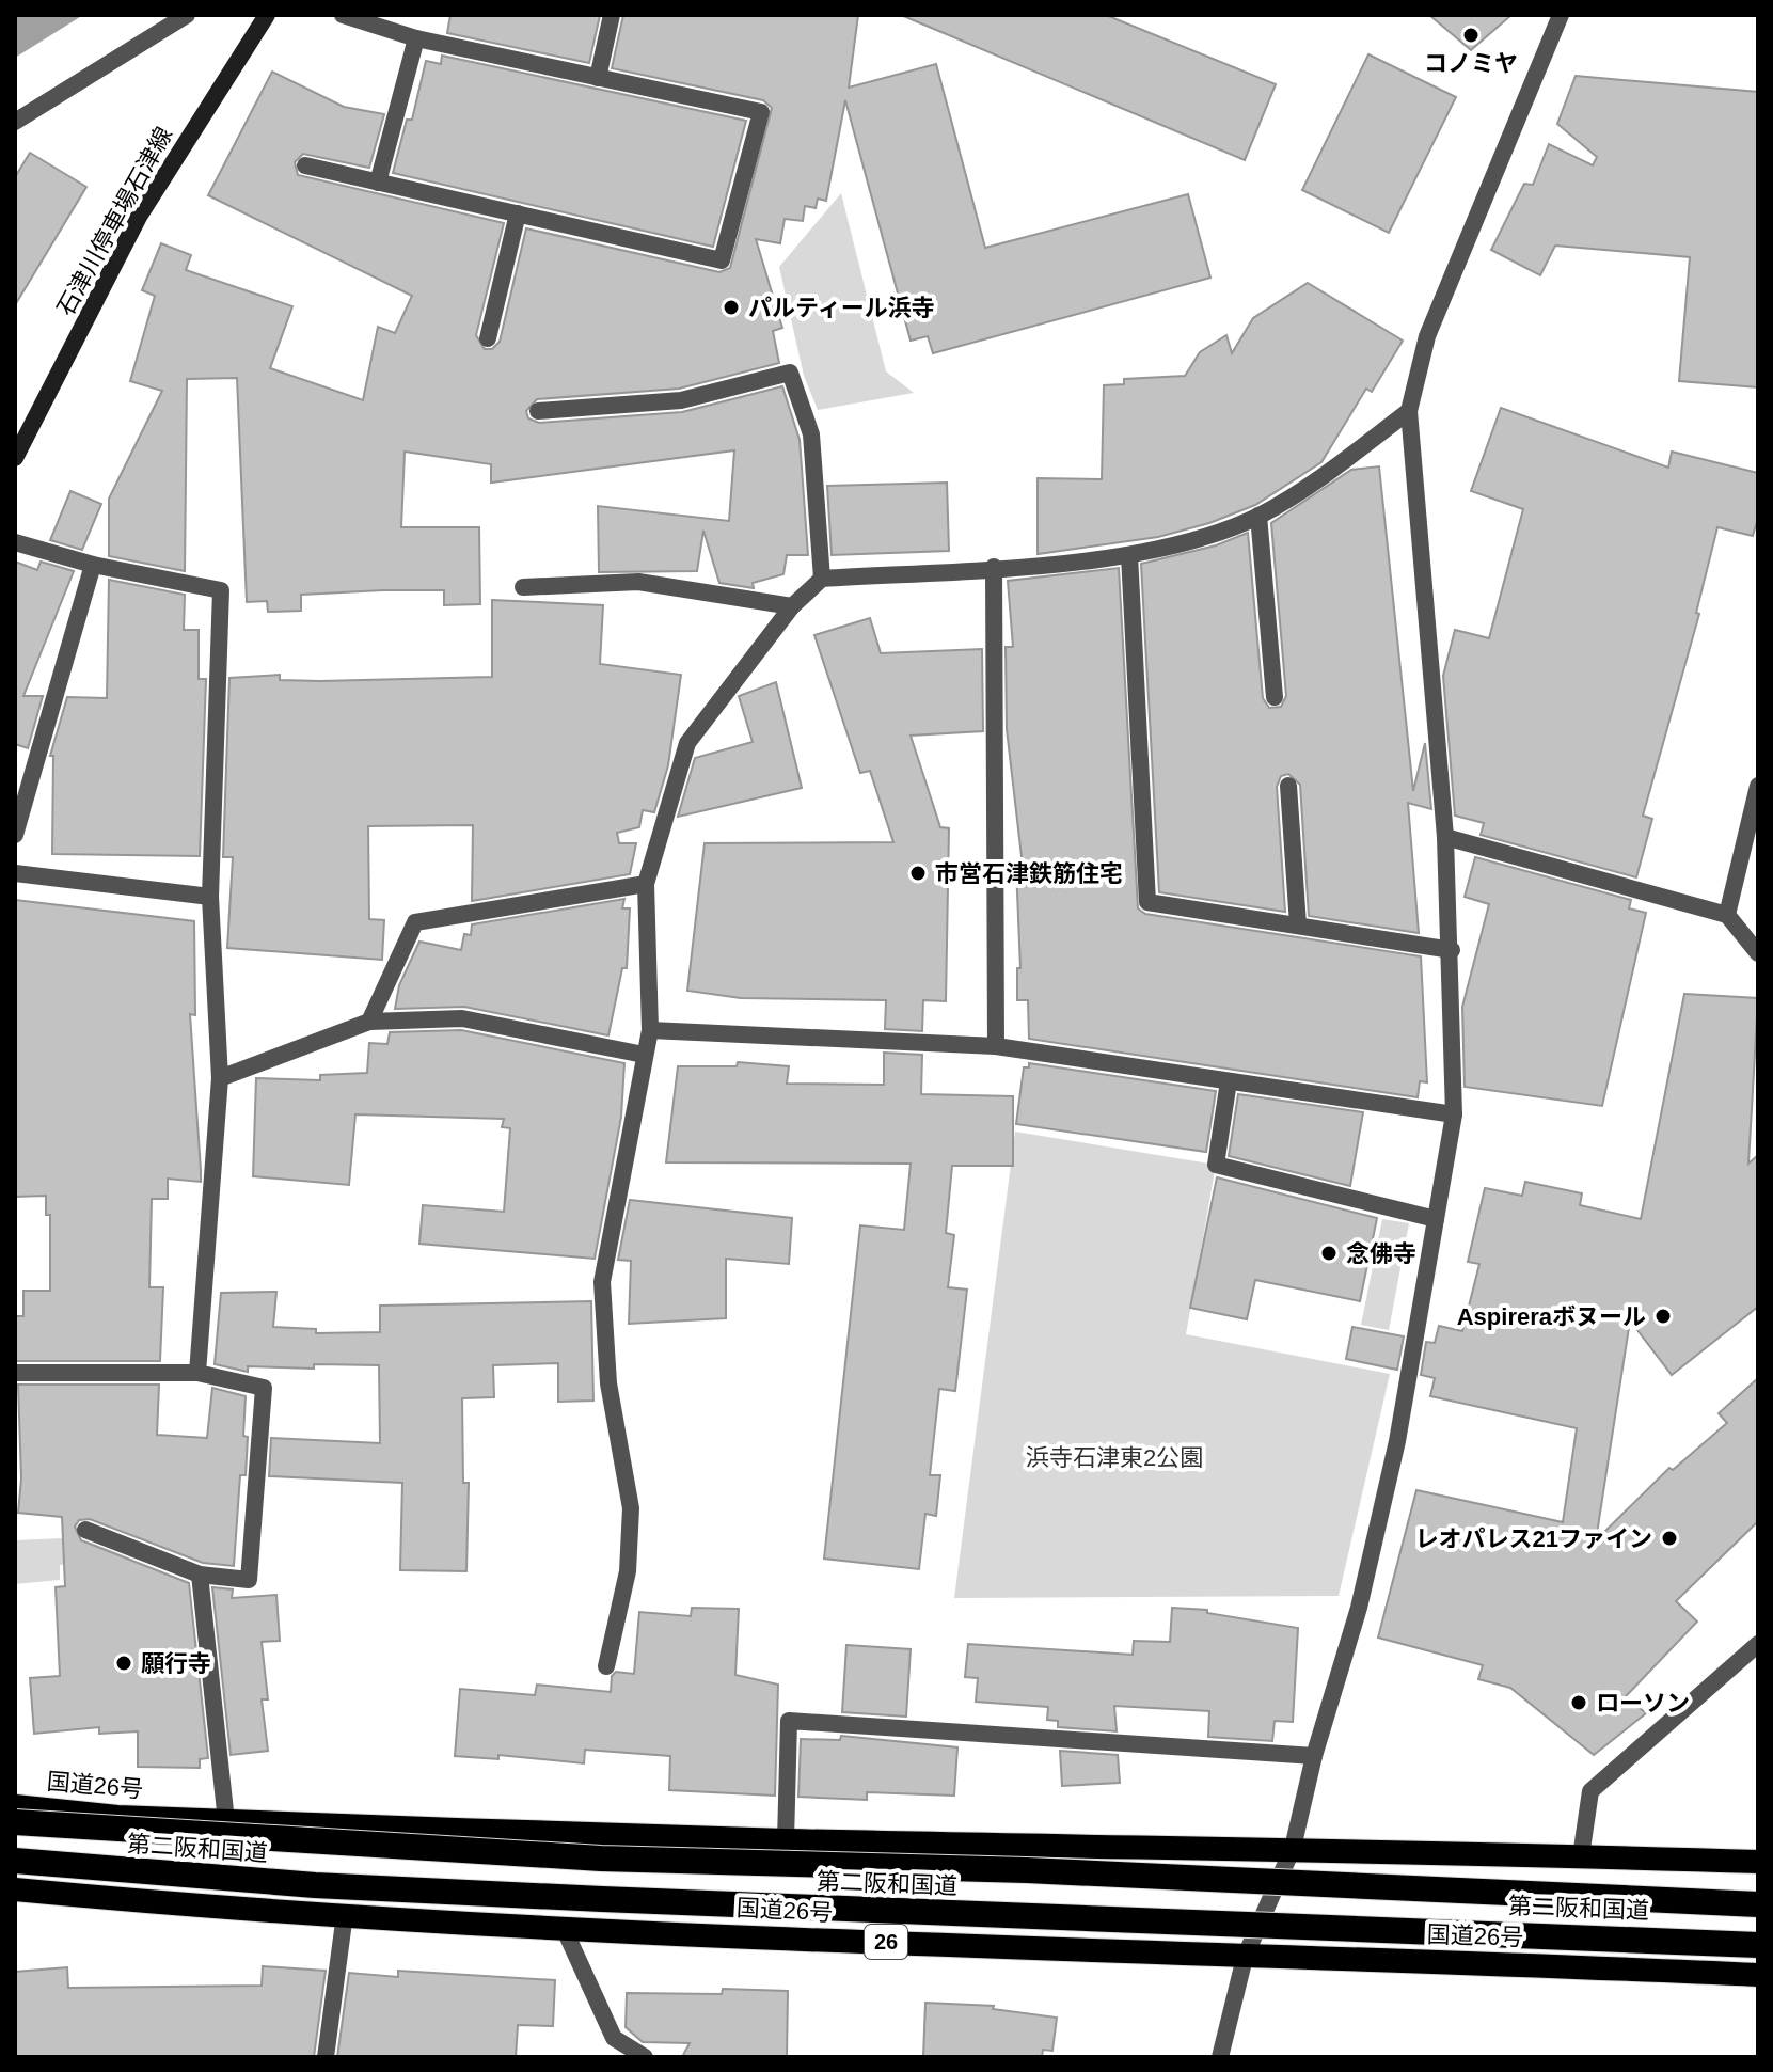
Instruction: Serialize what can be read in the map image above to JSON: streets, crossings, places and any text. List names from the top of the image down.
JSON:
{
  "streets": {
    "highway": ["国道26号", "第二阪和国道", "26"],
    "main road": ["石津川停車場石津線"]
  },
  "parks": ["浜寺石津東2公園"],
  "places": [
    "コノミヤ",
    "パルティール浜寺",
    "市営石津鉄筋住宅",
    "念佛寺",
    "Aspireraボヌール",
    "レオパレス21ファイン",
    "願行寺",
    "ローソン"
  ]
}
